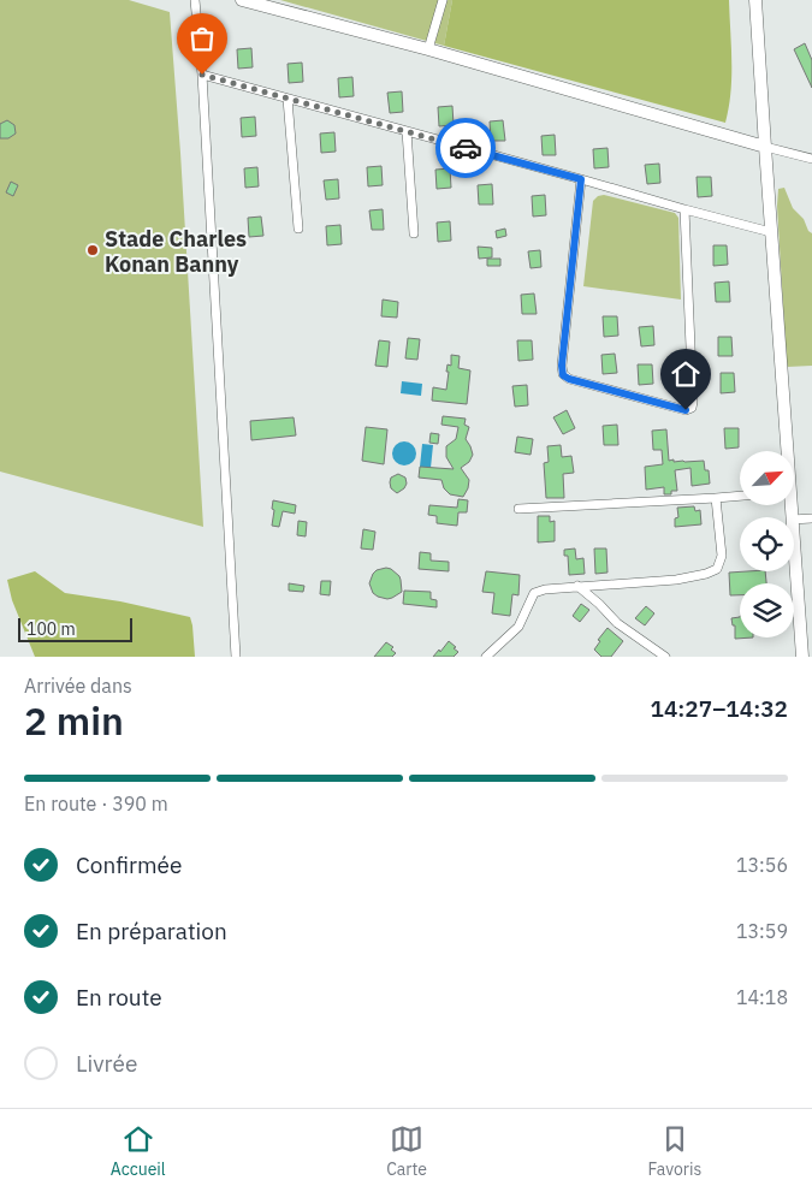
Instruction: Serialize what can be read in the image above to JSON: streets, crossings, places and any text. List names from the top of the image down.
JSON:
{
  "places": ["Stade Charles Konan Banny"],
  "scale_bar": "100 m",
  "north": "top right",
  "page": {
    "scale": "100 m",
    "heading": ["2 min", "Arrivée dans", "14:27–14:32"],
    "bar": "En route · 390 m",
    "list": [
      ["Confirmée", "13:56"],
      ["En préparation", "13:59"],
      ["En route", "14:18"],
      "Livrée"
    ],
    "tabs": ["Accueil", "Carte", "Favoris"]
  }
}
